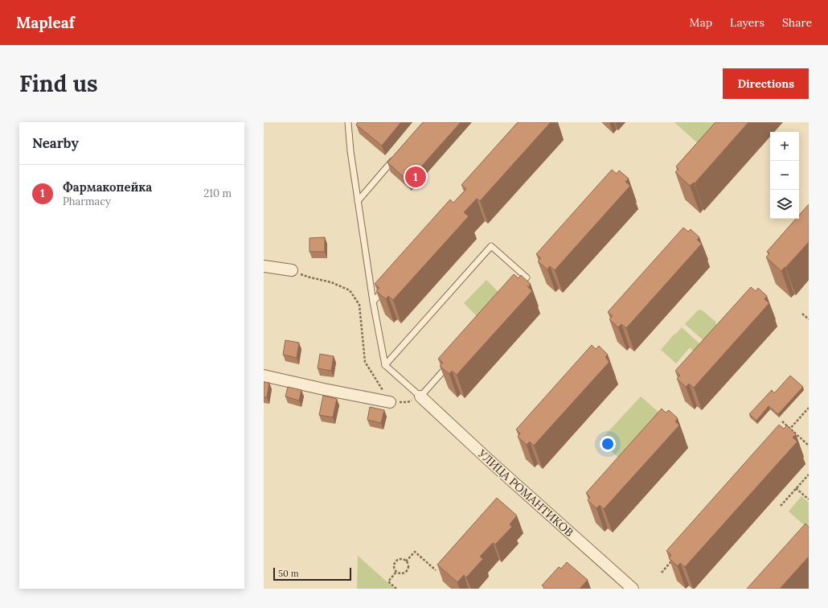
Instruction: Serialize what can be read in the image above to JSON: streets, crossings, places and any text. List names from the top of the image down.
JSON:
{
  "streets": {
    "street": ["УЛИЦА РОМАНТИКОВ"]
  },
  "scale_bar": "50 m",
  "page": {
    "header": "Mapleaf",
    "nav": ["Map", "Layers", "Share"],
    "buttons": "Directions",
    "title": "Find us",
    "heading": "Nearby",
    "map_buttons": ["+", "−"],
    "list": [
      {
        "mark": "1",
        "name": "Фармакопейка",
        "note": "Pharmacy",
        "value": "210 m"
      }
    ],
    "pins": "1",
    "scale": "50 m"
  }
}
